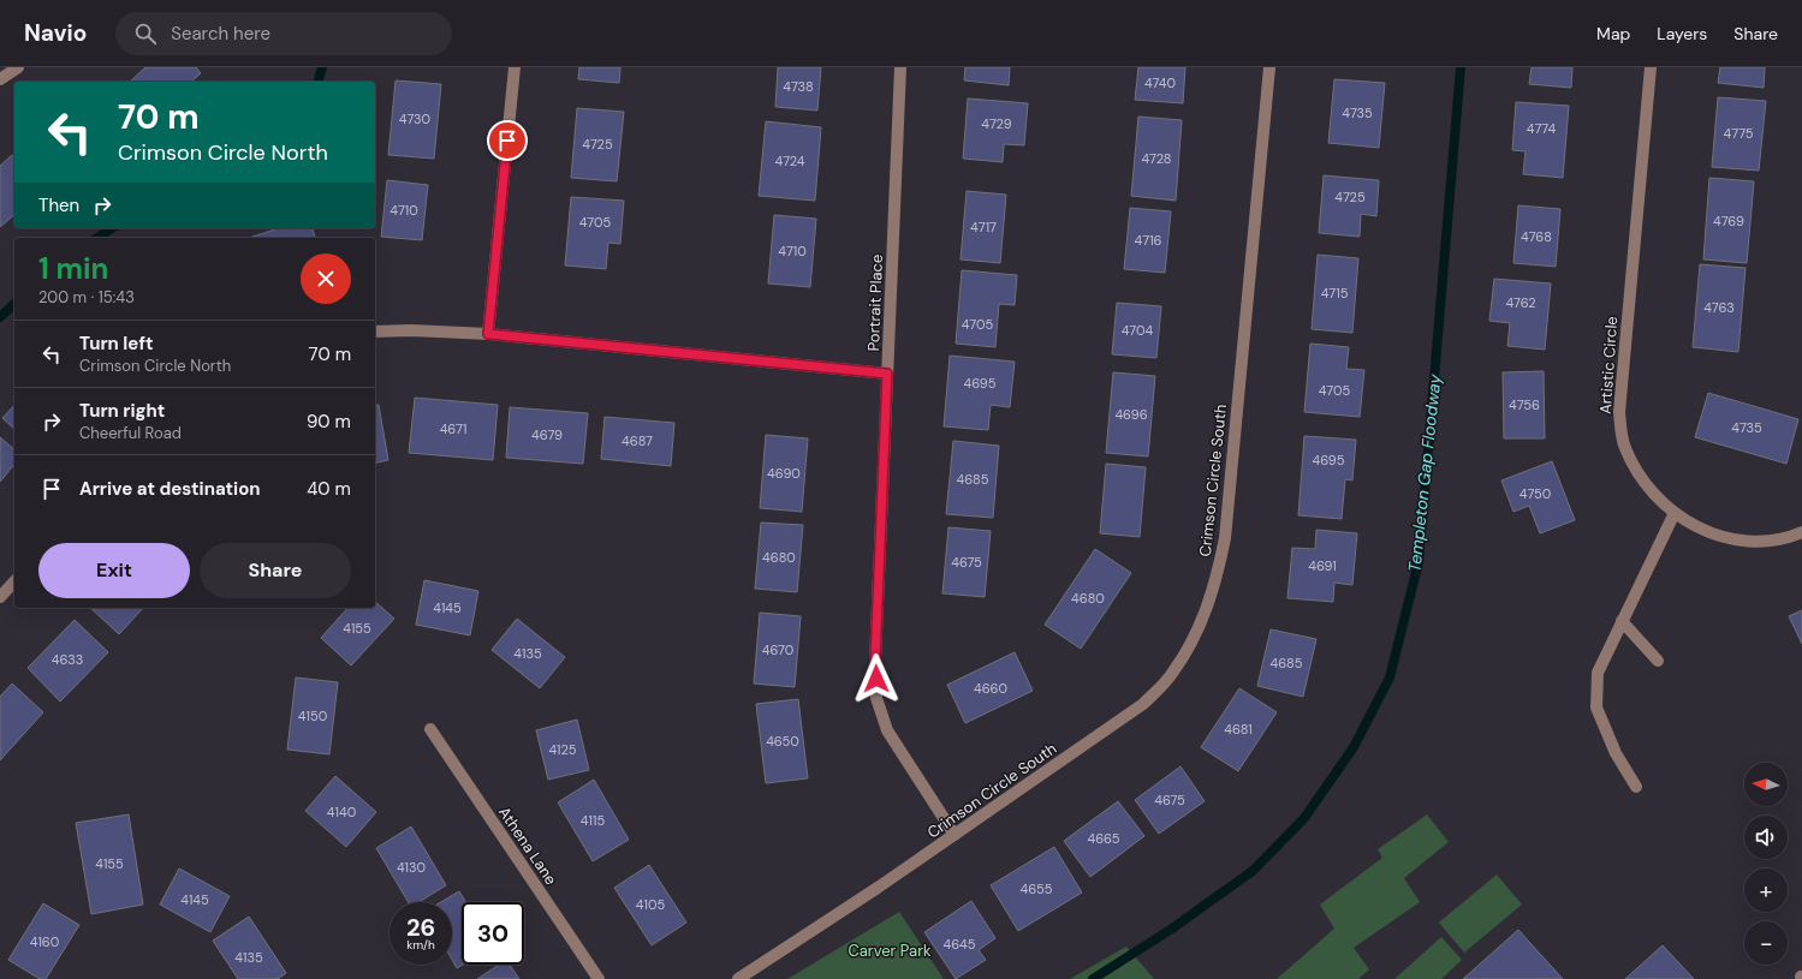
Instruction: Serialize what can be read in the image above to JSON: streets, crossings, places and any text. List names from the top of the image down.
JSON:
{
  "streets": {
    "street": [
      "Portrait Place",
      "Artistic Circle",
      "Crimson Circle South",
      "Athena Lane"
    ]
  },
  "crossings": [
    ["Portrait Place", "Crimson Circle South"]
  ],
  "water": ["Templeton Gap Floodway"],
  "parks": ["Carver Park"],
  "house_numbers": [
    "4740",
    "4738",
    "4735",
    "4730",
    "4729",
    "4774",
    "4775",
    "4725",
    "4728",
    "4724",
    "4725",
    "4710",
    "4769",
    "4705",
    "4717",
    "4768",
    "4716",
    "4710",
    "4715",
    "4762",
    "4763",
    "4705",
    "4704",
    "4695",
    "4705",
    "4756",
    "4696",
    "4735",
    "4671",
    "4679",
    "4687",
    "4695",
    "4690",
    "4685",
    "4750",
    "4680",
    "4675",
    "4691",
    "4680",
    "4145",
    "4155",
    "4670",
    "4135",
    "4633",
    "4685",
    "4660",
    "4150",
    "4681",
    "4650",
    "4125",
    "4675",
    "4140",
    "4115",
    "4665",
    "4155",
    "4130",
    "4655",
    "4145",
    "4105",
    "4160",
    "4645",
    "4135"
  ],
  "north": "left",
  "page": {
    "header": "Navio",
    "search": "Search here",
    "nav": ["Map", "Layers", "Share"],
    "turn": ["70 m", "Crimson Circle North"],
    "then": "Then",
    "heading": ["1 min", "200 m · 15:43"],
    "list": [
      {
        "name": "Turn left",
        "note": "Crimson Circle North",
        "value": "70 m"
      },
      {
        "name": "Turn right",
        "note": "Cheerful Road",
        "value": "90 m"
      },
      {
        "name": "Arrive at destination",
        "value": "40 m"
      }
    ],
    "buttons": ["Exit", "Share"],
    "map_buttons": ["+", "−"],
    "speed": "26 km/h",
    "limit": "30"
  }
}
